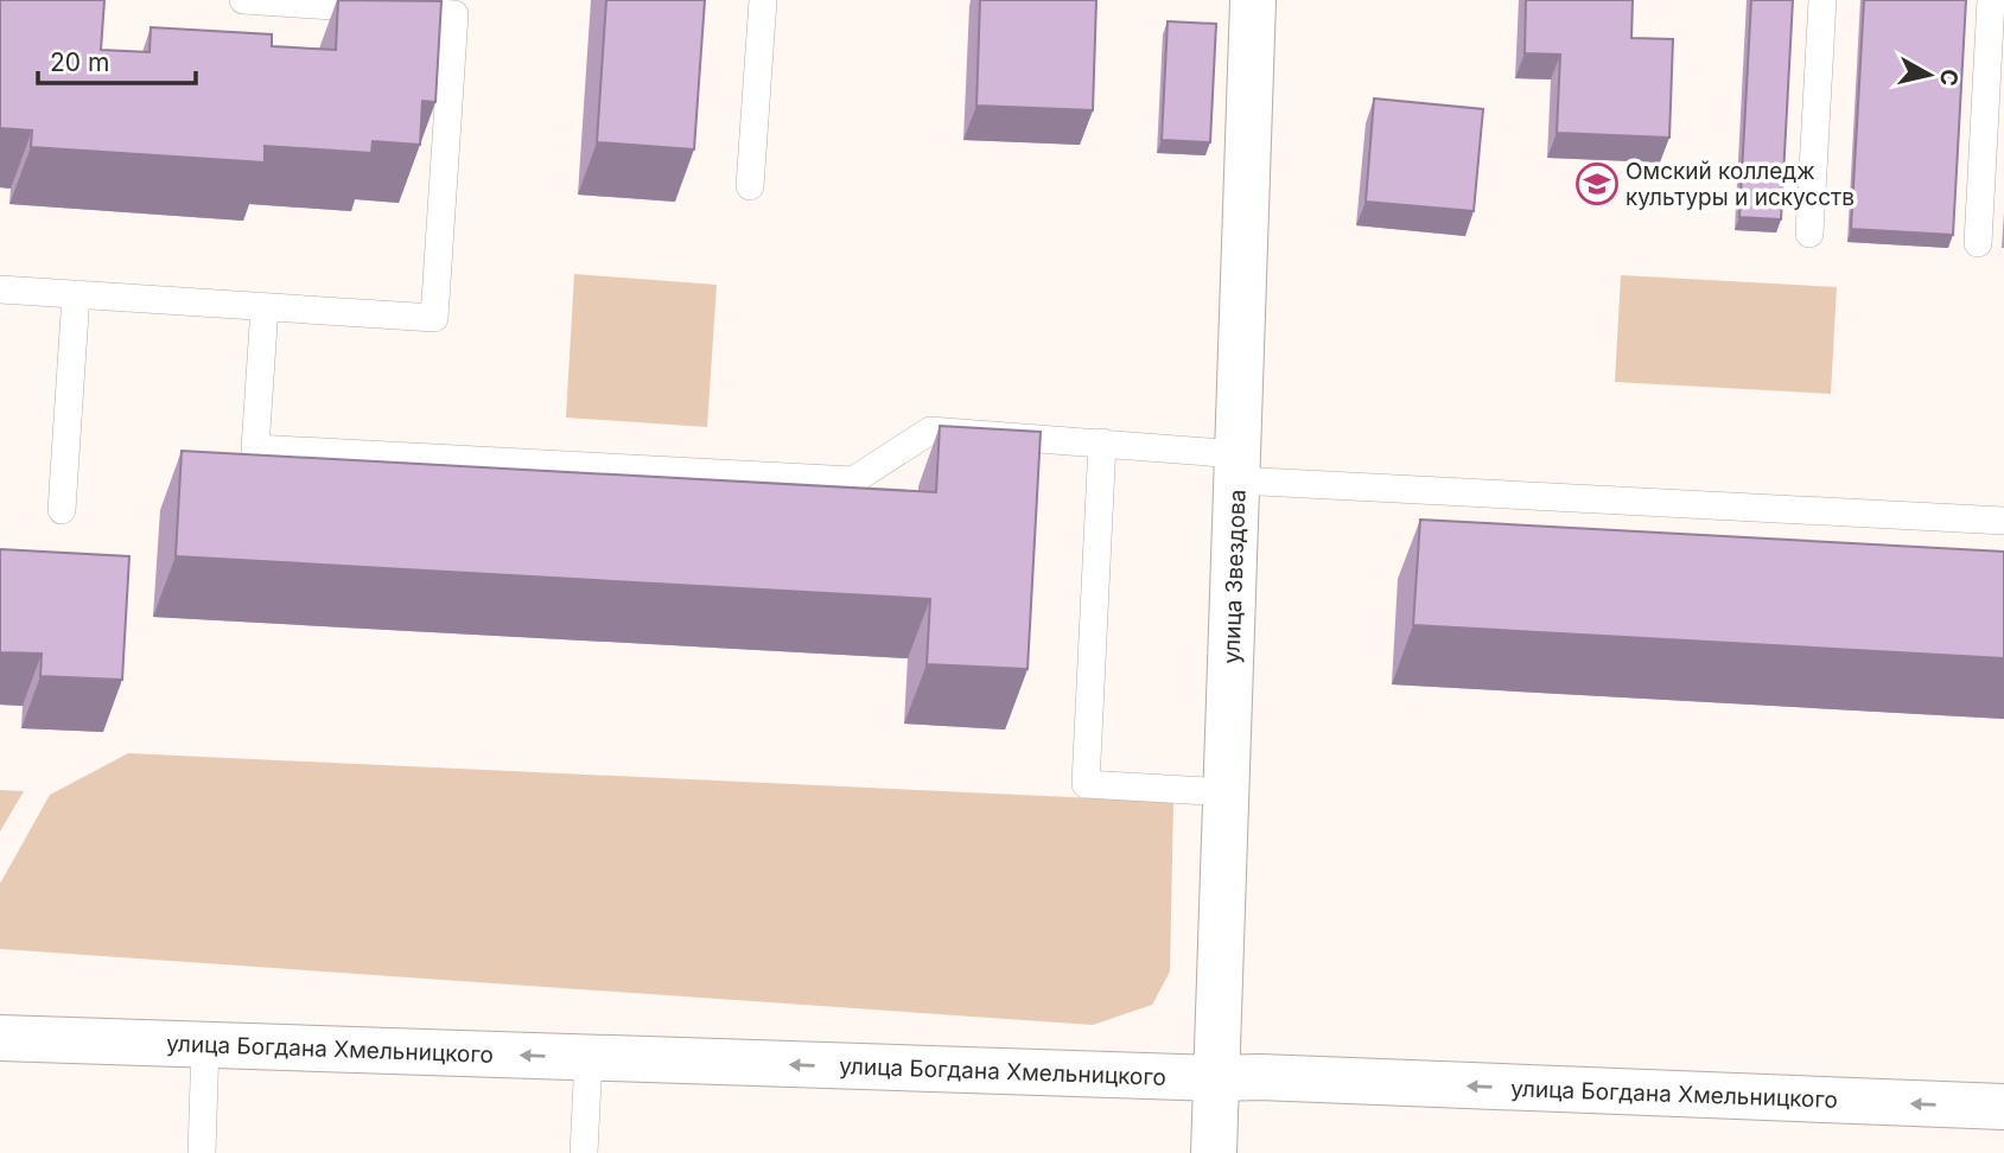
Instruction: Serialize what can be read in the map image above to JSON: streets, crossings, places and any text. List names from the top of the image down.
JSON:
{
  "streets": {
    "main road": ["улица Звездова", "улица Богдана Хмельницкого"]
  },
  "crossings": [
    ["улица Звездова", "улица Богдана Хмельницкого"]
  ],
  "one_way": ["улица Богдана Хмельницкого"],
  "places": {
    "school or university": ["Омский колледж культуры и искусств"]
  },
  "scale_bar": "20 m",
  "north": "right"
}
